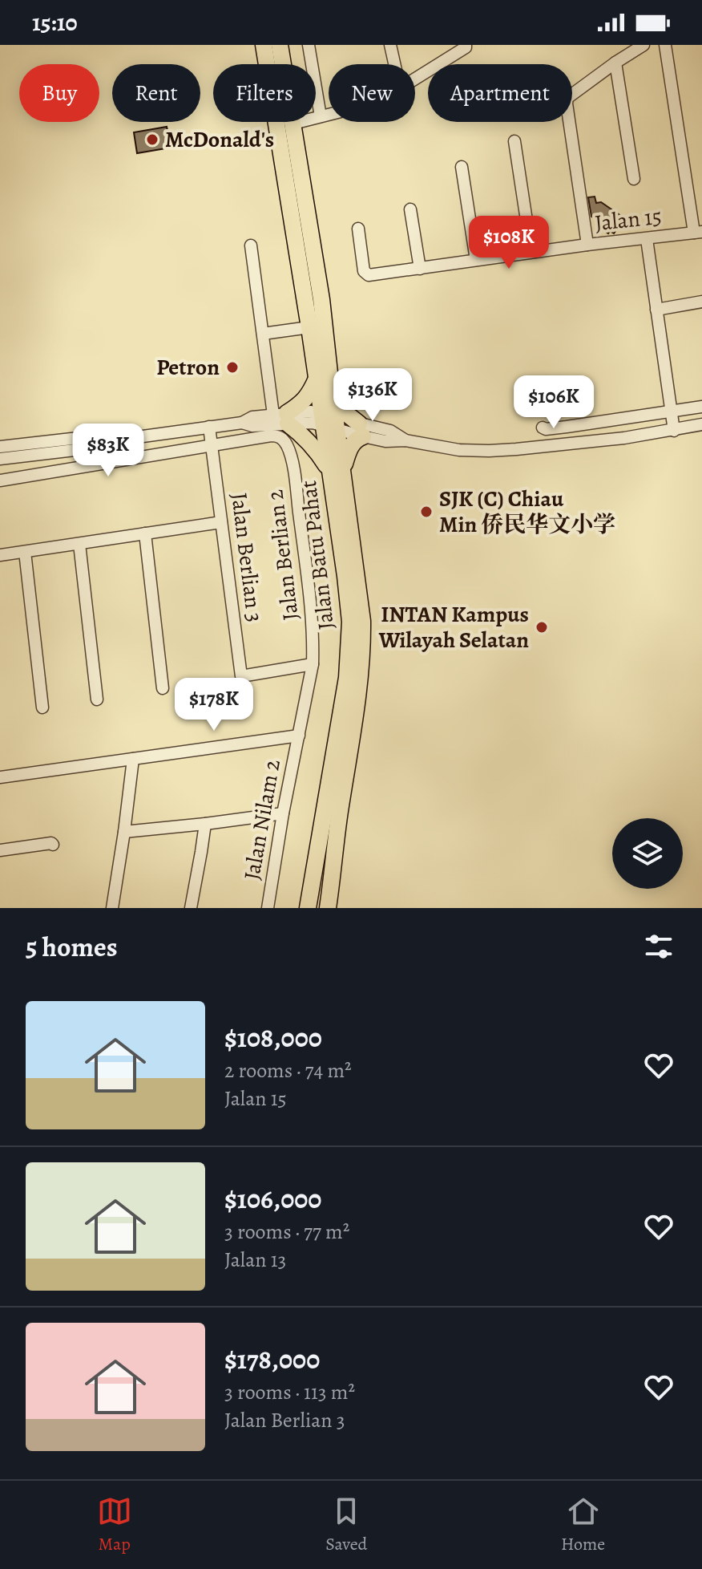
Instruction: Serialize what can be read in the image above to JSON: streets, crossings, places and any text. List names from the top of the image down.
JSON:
{
  "streets": {
    "highway": ["Jalan Batu Pahat"],
    "street": [
      "Jalan 15",
      "Jalan Berlian 2",
      "Jalan Berlian 3",
      "Jalan Nilam 2"
    ]
  },
  "crossings": [
    ["Jalan Berlian 2", "Jalan Berlian 3"],
    ["Jalan Berlian 2", "Jalan Nilam 2"],
    ["Jalan Berlian 3", "Jalan Nilam 2"]
  ],
  "places": [
    "McDonald's",
    "Petron",
    "SJK (C) Chiau Min 侨民华文小学",
    "INTAN Kampus Wilayah Selatan"
  ],
  "page": {
    "status": "15:10",
    "chip": [
      "Buy",
      "Rent",
      "Filters",
      "New",
      "Apartment"
    ],
    "price": [
      "$108K",
      "$136K",
      "$106K",
      "$83K",
      "$178K"
    ],
    "heading": "5 homes",
    "list": [
      {
        "name": "$108,000",
        "note": "2 rooms · 74 m² · Jalan 15"
      },
      {
        "name": "$106,000",
        "note": "3 rooms · 77 m² · Jalan 13"
      },
      {
        "name": "$178,000",
        "note": "3 rooms · 113 m² · Jalan Berlian 3"
      }
    ],
    "tabs": ["Map", "Saved", "Home"]
  }
}
